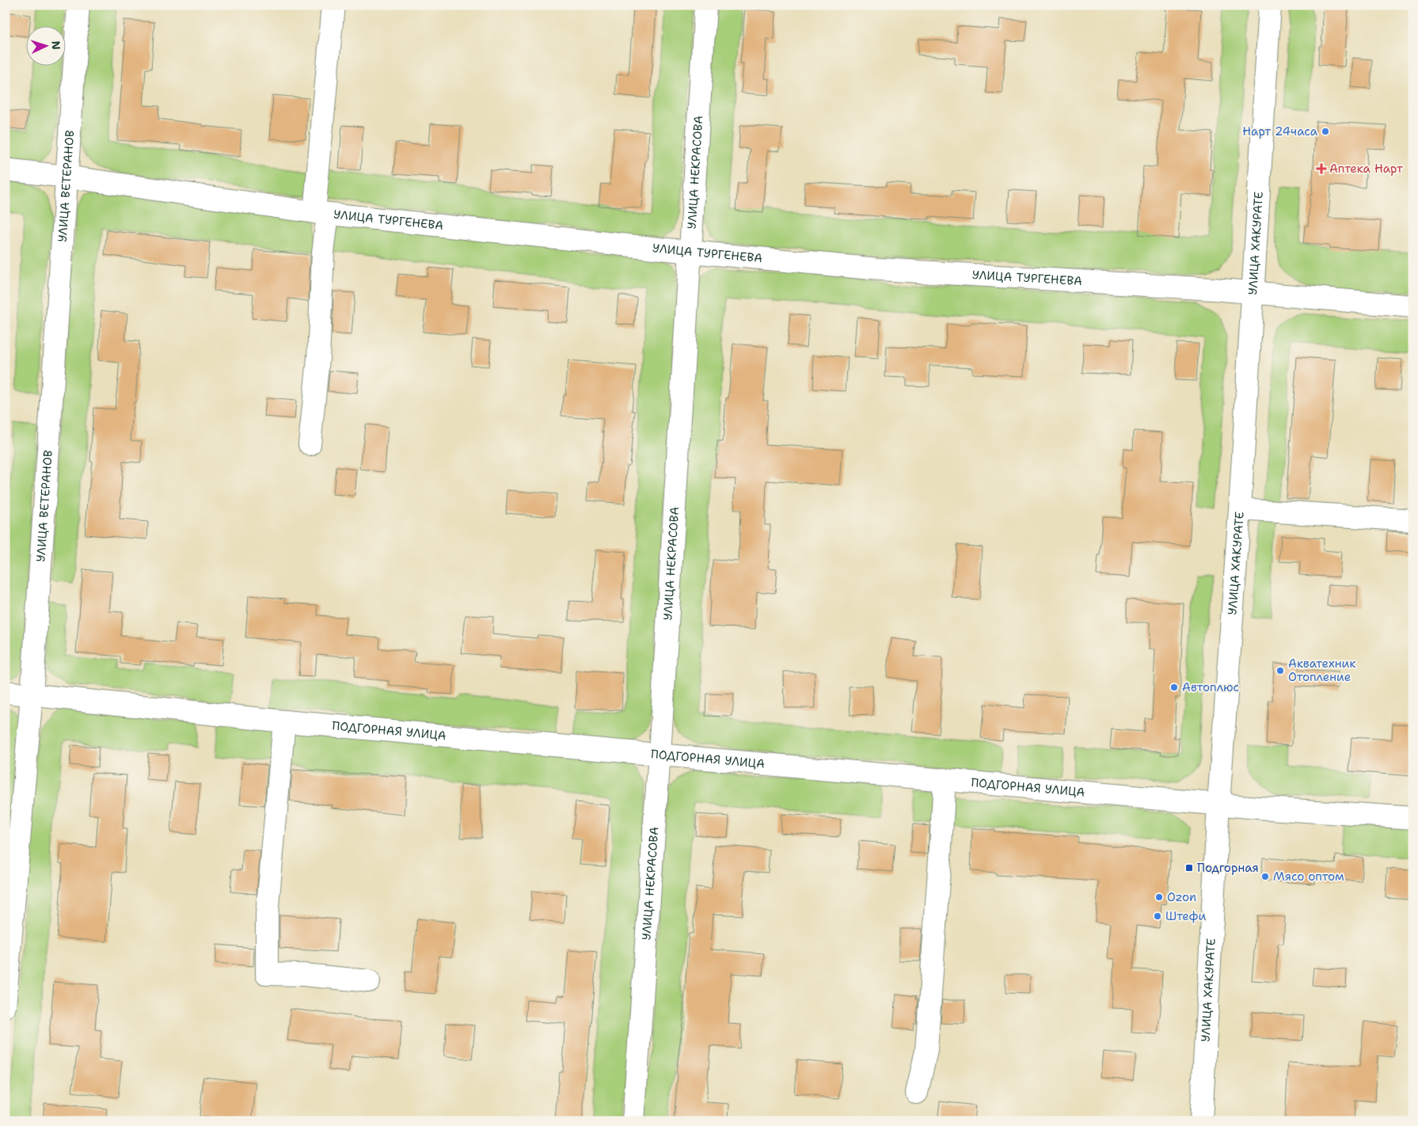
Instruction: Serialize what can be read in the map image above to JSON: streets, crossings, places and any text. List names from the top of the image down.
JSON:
{
  "streets": {
    "street": [
      "УЛИЦА НЕКРАСОВА",
      "УЛИЦА ВЕТЕРАНОВ",
      "УЛИЦА ТУРГЕНЕВА",
      "УЛИЦА ХАКУРАТЕ",
      "ПОДГОРНАЯ УЛИЦА"
    ]
  },
  "crossings": [
    ["УЛИЦА НЕКРАСОВА", "УЛИЦА ТУРГЕНЕВА"],
    ["УЛИЦА НЕКРАСОВА", "ПОДГОРНАЯ УЛИЦА"],
    ["УЛИЦА ВЕТЕРАНОВ", "УЛИЦА ТУРГЕНЕВА"],
    ["УЛИЦА ВЕТЕРАНОВ", "ПОДГОРНАЯ УЛИЦА"],
    ["УЛИЦА ТУРГЕНЕВА", "УЛИЦА ХАКУРАТЕ"],
    ["УЛИЦА ХАКУРАТЕ", "ПОДГОРНАЯ УЛИЦА"]
  ],
  "places": {
    "other": [
      "Нарт 24часа",
      "Акватехник Отопление",
      "Автоплюс",
      "Мясо оптом",
      "Ozon",
      "Штефи"
    ],
    "health": ["Аптека Нарт"],
    "transit": ["Подгорная"]
  },
  "north": "right"
}
